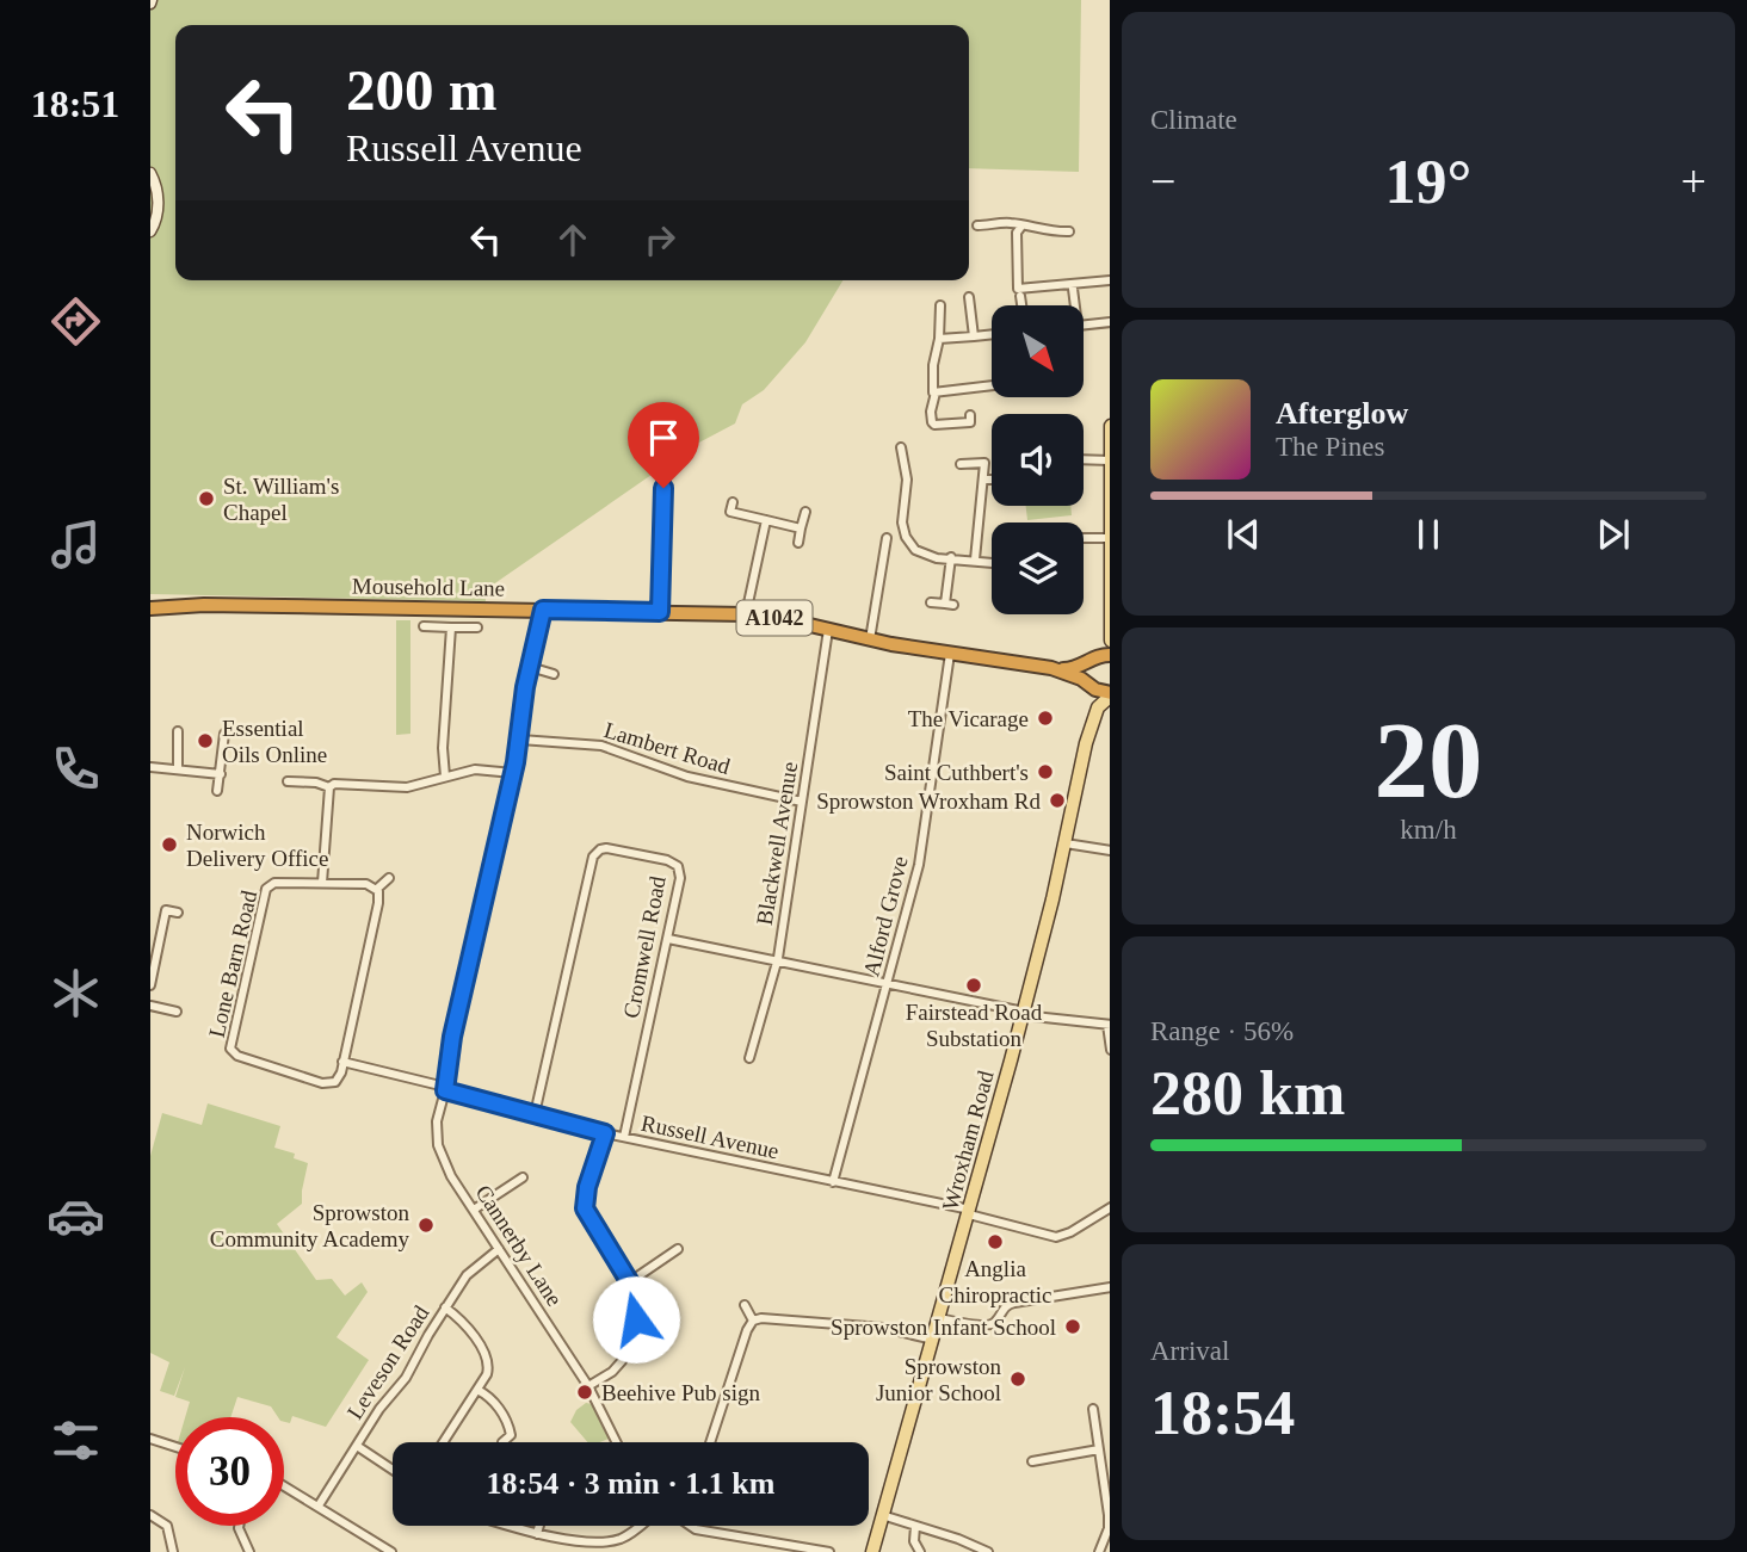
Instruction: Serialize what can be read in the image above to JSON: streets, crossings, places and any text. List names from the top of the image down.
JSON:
{
  "streets": {
    "highway": ["Mousehold Lane", "A1042"],
    "main road": ["Wroxham Road"],
    "street": [
      "Lambert Road",
      "Blackwell Avenue",
      "Alford Grove",
      "Cromwell Road",
      "Lone Barn Road",
      "Russell Avenue",
      "Cannerby Lane",
      "Leveson Road"
    ]
  },
  "crossings": [
    ["Mousehold Lane", "Blackwell Avenue"],
    ["Mousehold Lane", "Alford Grove"],
    ["Mousehold Lane", "Wroxham Road"],
    ["Mousehold Lane", "Cannerby Lane"],
    ["Lambert Road", "Blackwell Avenue"],
    ["Lambert Road", "Cannerby Lane"],
    ["Alford Grove", "Russell Avenue"],
    ["Cromwell Road", "Russell Avenue"],
    ["Russell Avenue", "Wroxham Road"],
    ["Russell Avenue", "Cannerby Lane"],
    ["Cannerby Lane", "Leveson Road"]
  ],
  "places": [
    "St. William's Chapel",
    "The Vicarage",
    "Essential Oils Online",
    "Saint Cuthbert's",
    "Sprowston Wroxham Rd",
    "Norwich Delivery Office",
    "Fairstead Road Substation",
    "Sprowston Community Academy",
    "Anglia Chiropractic",
    "Sprowston Infant School",
    "Sprowston Junior School",
    "Beehive Pub sign"
  ],
  "north": "bottom right",
  "page": {
    "tabs": "18:51",
    "tile": [
      "Climate",
      ["20", "km/h"],
      ["Range · 56%", "280 km"],
      ["Arrival", "18:54"]
    ],
    "turn": ["200 m", "Russell Avenue"],
    "heat": ["−", "19°", "+"],
    "song": ["Afterglow", "The Pines"],
    "limit": "30",
    "trip": "18:54 · 3 min · 1.1 km"
  }
}
